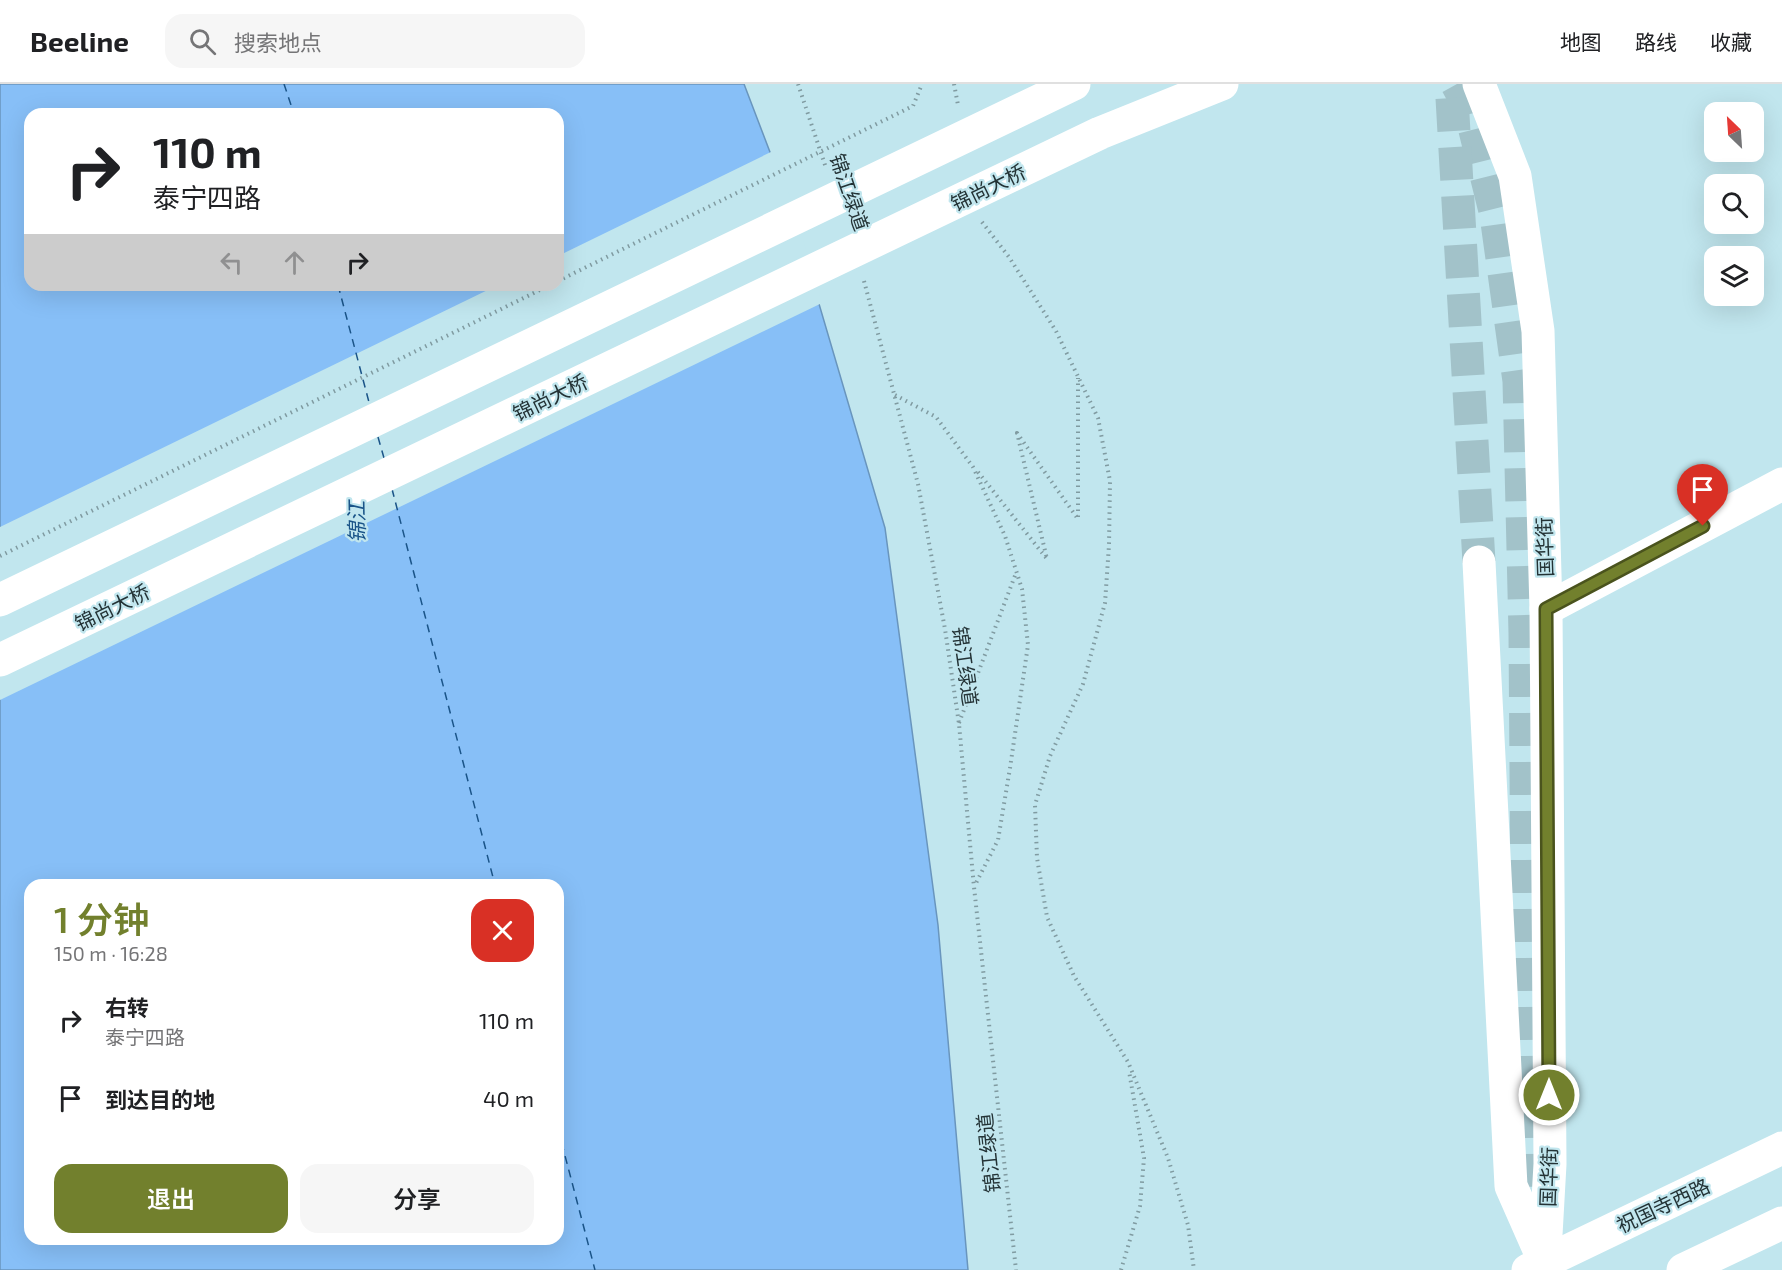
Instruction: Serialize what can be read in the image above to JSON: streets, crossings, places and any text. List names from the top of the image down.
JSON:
{
  "streets": {
    "street": ["锦尚大桥", "国华街", "祝国寺西路"],
    "path": ["锦江绿道"]
  },
  "crossings": [
    ["国华街", "祝国寺西路"]
  ],
  "water": ["锦江"],
  "north": "top left",
  "page": {
    "header": "Beeline",
    "search": "搜索地点",
    "nav": ["地图", "路线", "收藏"],
    "turn": ["110 m", "泰宁四路"],
    "heading": ["1 分钟", "150 m · 16:28"],
    "list": [
      {
        "name": "右转",
        "note": "泰宁四路",
        "value": "110 m"
      },
      {
        "name": "到达目的地",
        "value": "40 m"
      }
    ],
    "buttons": ["退出", "分享"]
  }
}
